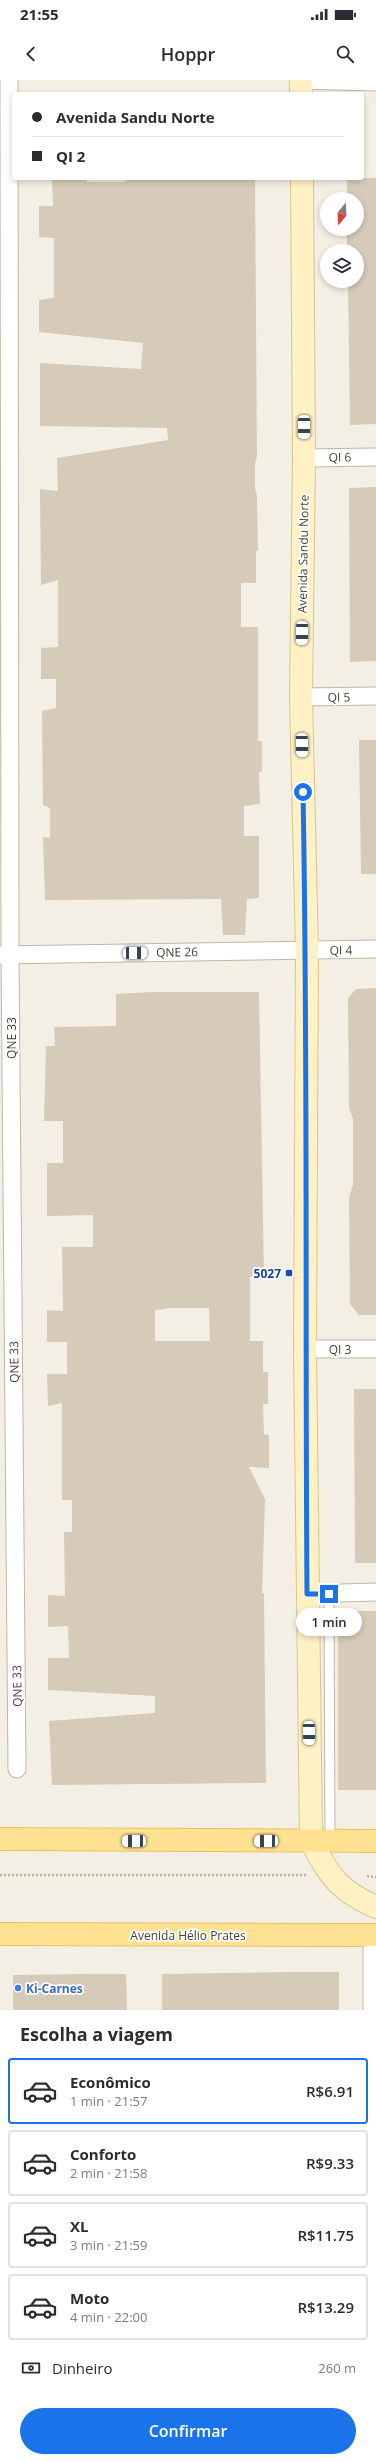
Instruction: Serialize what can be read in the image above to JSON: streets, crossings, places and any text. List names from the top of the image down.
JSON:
{
  "streets": {
    "main road": ["Avenida Sandu Norte", "Avenida Hélio Prates"],
    "street": [
      "QI 6",
      "QI 5",
      "QI 4",
      "QNE 26",
      "QNE 33",
      "QI 3"
    ]
  },
  "crossings": [
    ["QI 6", "Avenida Sandu Norte"],
    ["Avenida Sandu Norte", "QI 5"],
    ["Avenida Sandu Norte", "QI 4"],
    ["Avenida Sandu Norte", "QNE 26"],
    ["Avenida Sandu Norte", "QI 3"],
    ["QI 4", "QNE 26"],
    ["QNE 26", "QNE 33"]
  ],
  "places": {
    "transit": ["5027"],
    "other": ["Ki-Carnes"]
  },
  "north": "bottom",
  "page": {
    "status": "21:55",
    "header": "Hoppr",
    "banner": ["Avenida Sandu Norte", "QI 2"],
    "bubble": "1 min",
    "heading": "Escolha a viagem",
    "list": [
      {
        "name": "Econômico",
        "note": "1 min · 21:57",
        "value": "R$6.91"
      },
      {
        "name": "Conforto",
        "note": "2 min · 21:58",
        "value": "R$9.33"
      },
      {
        "name": "XL",
        "note": "3 min · 21:59",
        "value": "R$11.75"
      },
      {
        "name": "Moto",
        "note": "4 min · 22:00",
        "value": "R$13.29"
      }
    ],
    "pay": ["Dinheiro", "260 m"],
    "buttons": "Confirmar"
  }
}
